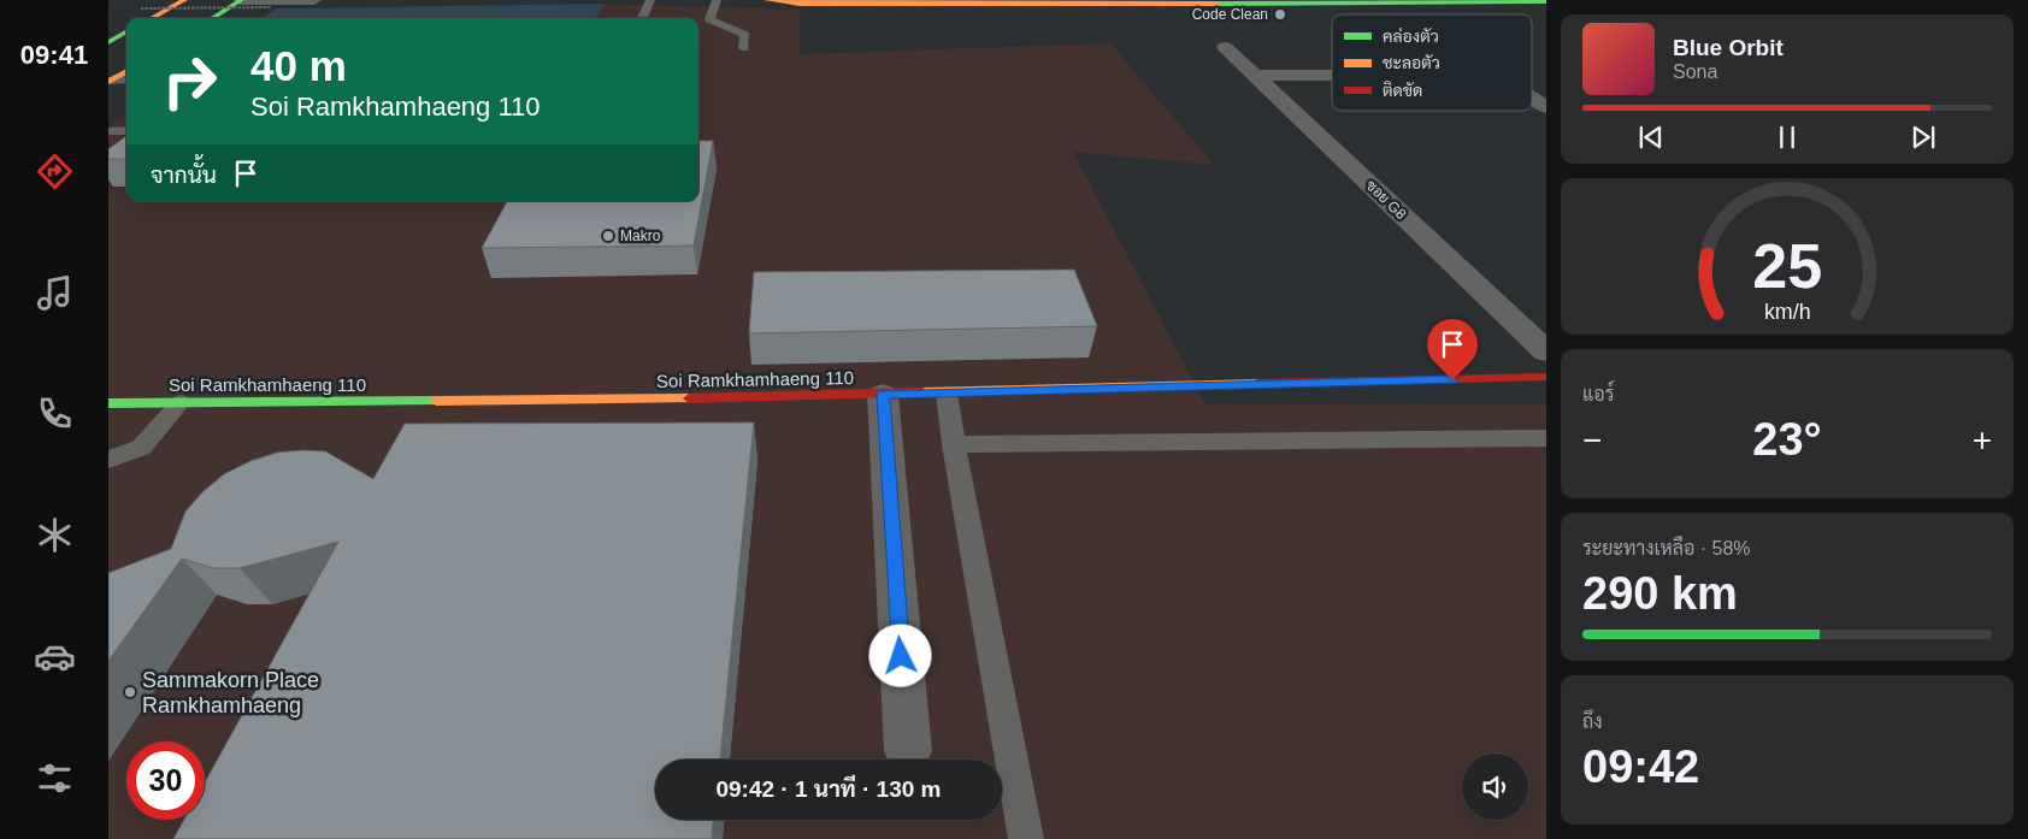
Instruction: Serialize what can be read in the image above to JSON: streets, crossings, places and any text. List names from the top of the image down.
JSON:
{
  "streets": {
    "street": ["ซอย G8", "Soi Ramkhamhaeng 110"]
  },
  "places": ["Code Clean", "Makro", "Sammakorn Place Ramkhamhaeng"],
  "legend": ["คล่องตัว", "ชะลอตัว", "ติดขัด"],
  "page": {
    "tabs": "09:41",
    "turn": ["40 m", "Soi Ramkhamhaeng 110"],
    "song": ["Blue Orbit", "Sona"],
    "then": "จากนั้น",
    "tile": [
      "แอร์",
      ["ระยะทางเหลือ · 58%", "290 km"],
      ["ถึง", "09:42"]
    ],
    "heat": ["−", "23°", "+"],
    "limit": "30",
    "trip": "09:42 · 1 นาที · 130 m",
    "gauge": ["25", "km/h"]
  }
}
